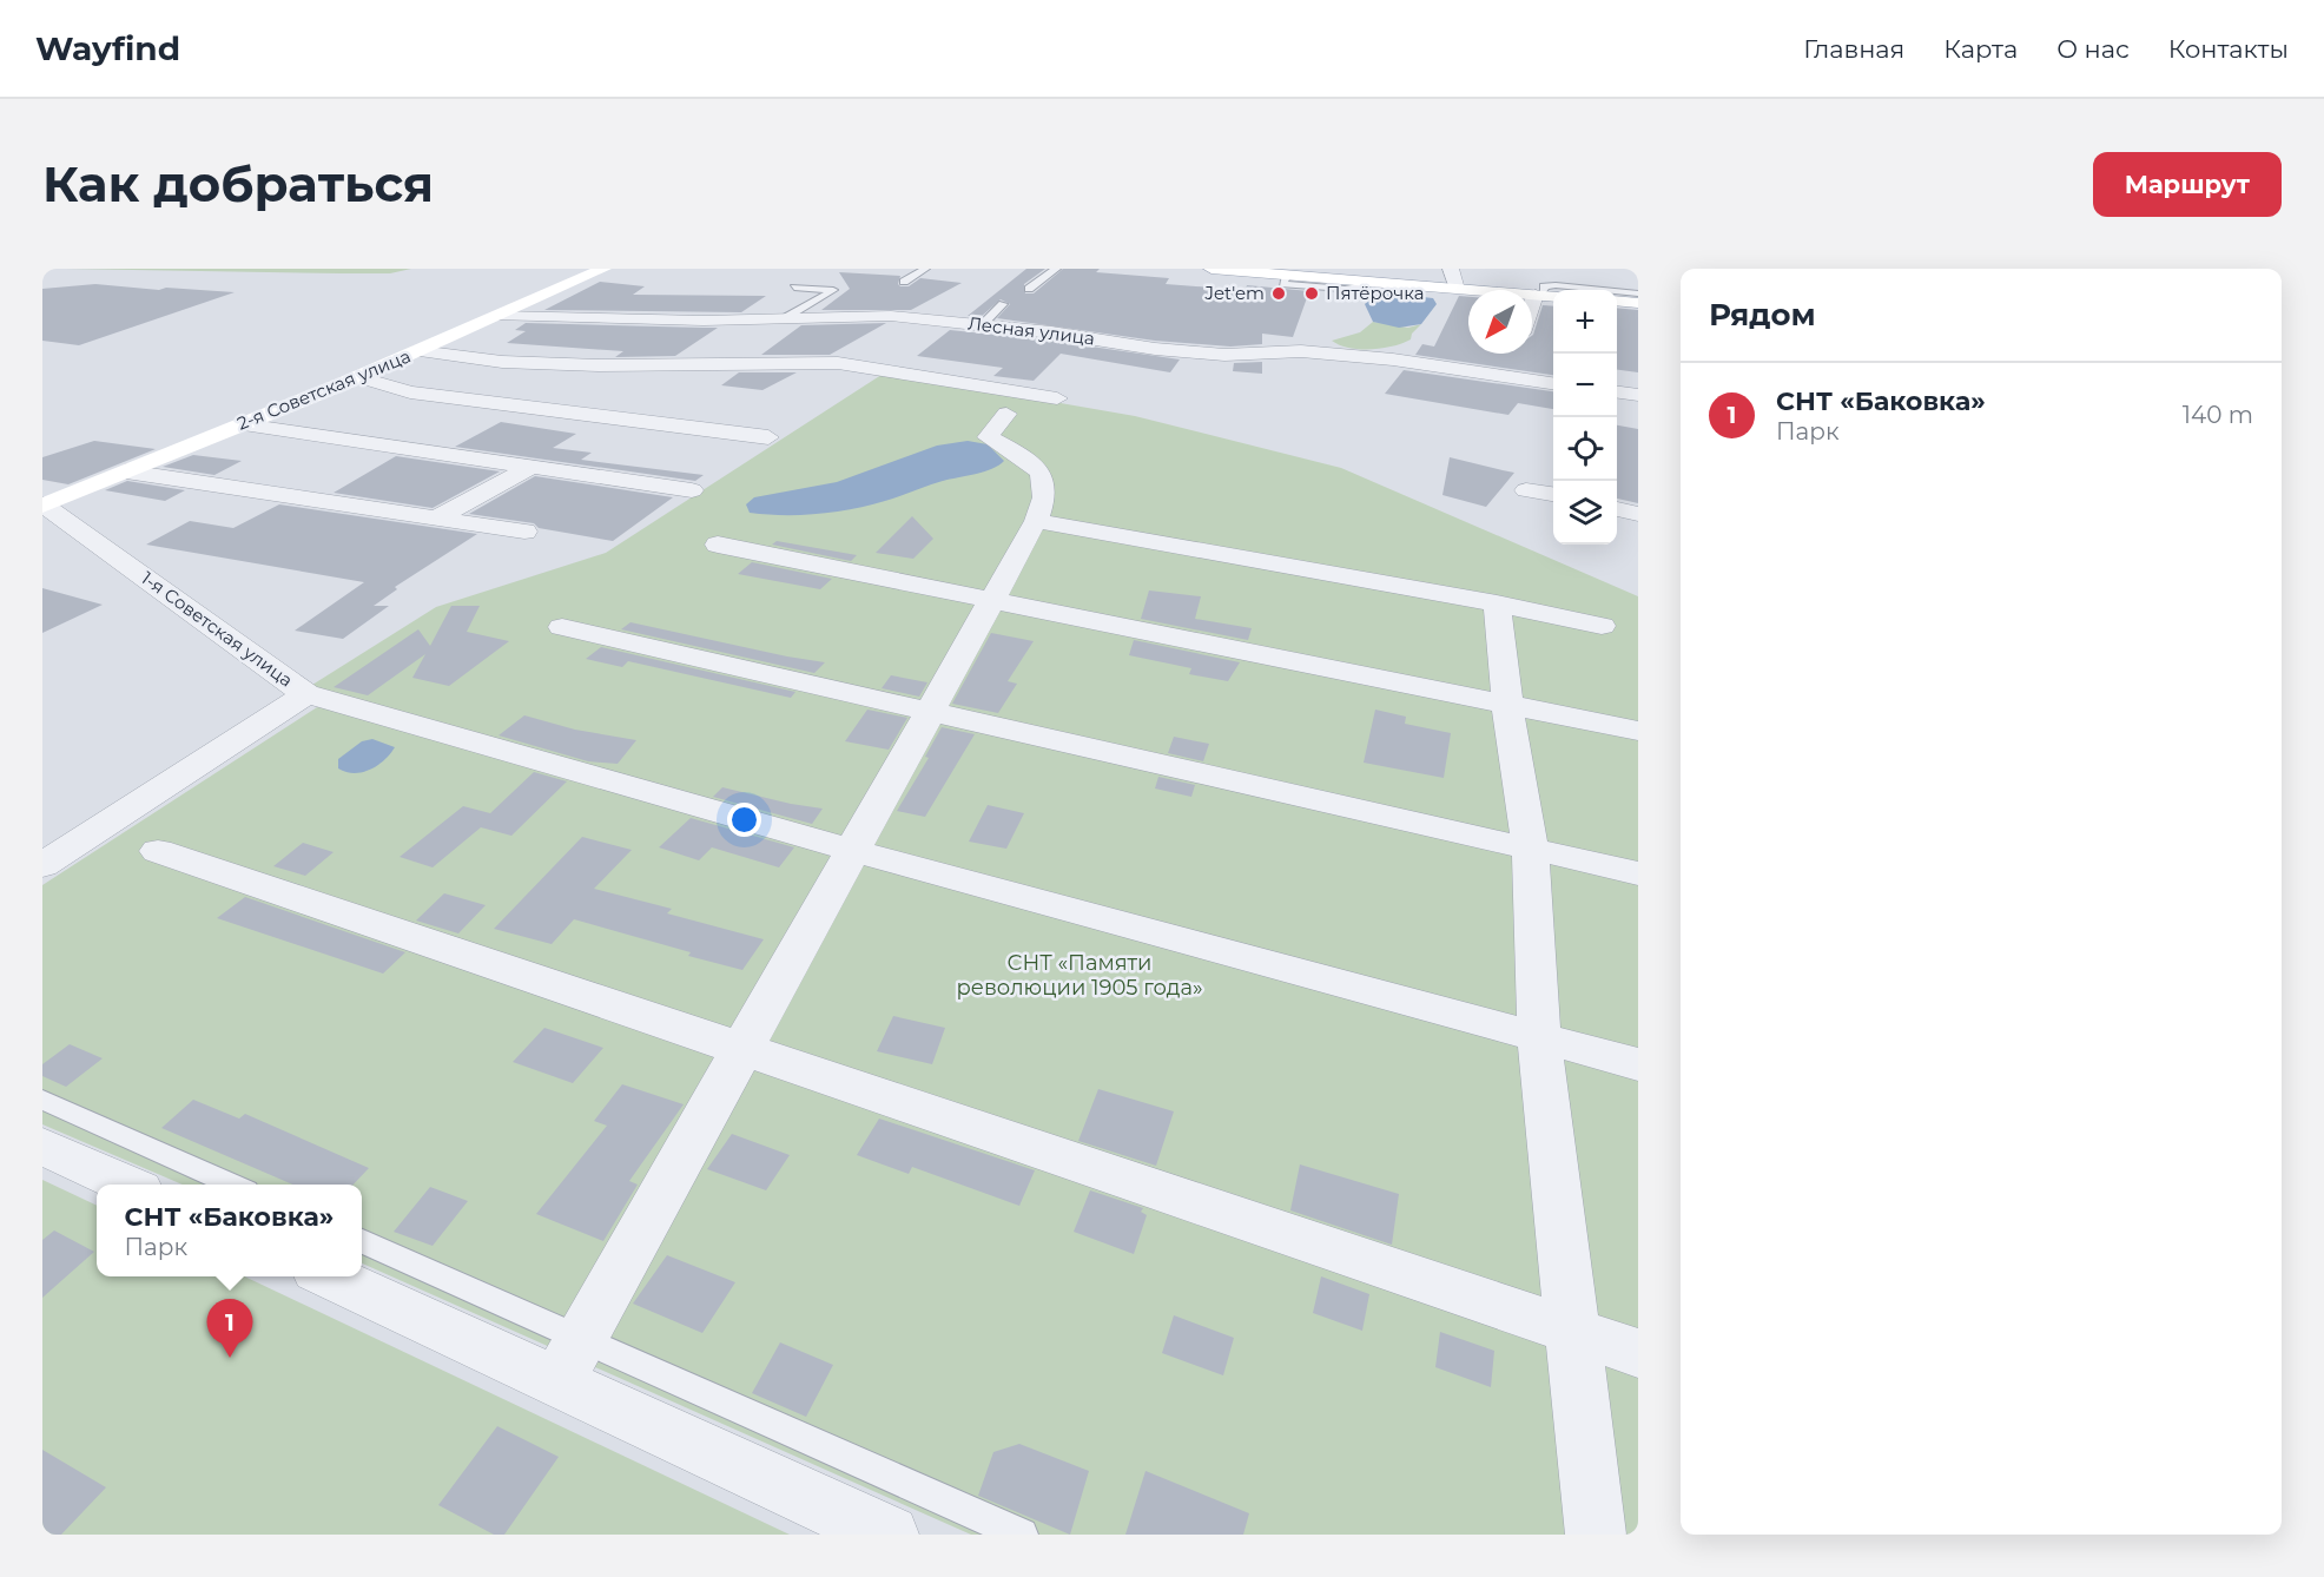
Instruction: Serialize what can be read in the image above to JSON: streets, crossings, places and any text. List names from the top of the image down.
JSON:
{
  "streets": {
    "street": ["Лесная улица", "2-я Советская улица", "1-я Советская улица"]
  },
  "crossings": [
    ["Лесная улица", "2-я Советская улица"],
    ["2-я Советская улица", "1-я Советская улица"]
  ],
  "parks": ["СНТ «Памяти революции 1905 года»"],
  "places": ["Jet'em", "Пятёрочка"],
  "north": "bottom left",
  "page": {
    "header": "Wayfind",
    "nav": [
      "Главная",
      "Карта",
      "О нас",
      "Контакты"
    ],
    "buttons": "Маршрут",
    "title": "Как добраться",
    "heading": "Рядом",
    "map_buttons": ["+", "−"],
    "list": [
      {
        "mark": "1",
        "name": "СНТ «Баковка»",
        "note": "Парк",
        "value": "140 m"
      }
    ],
    "popup": ["СНТ «Баковка»", "Парк"],
    "pins": "1"
  }
}
